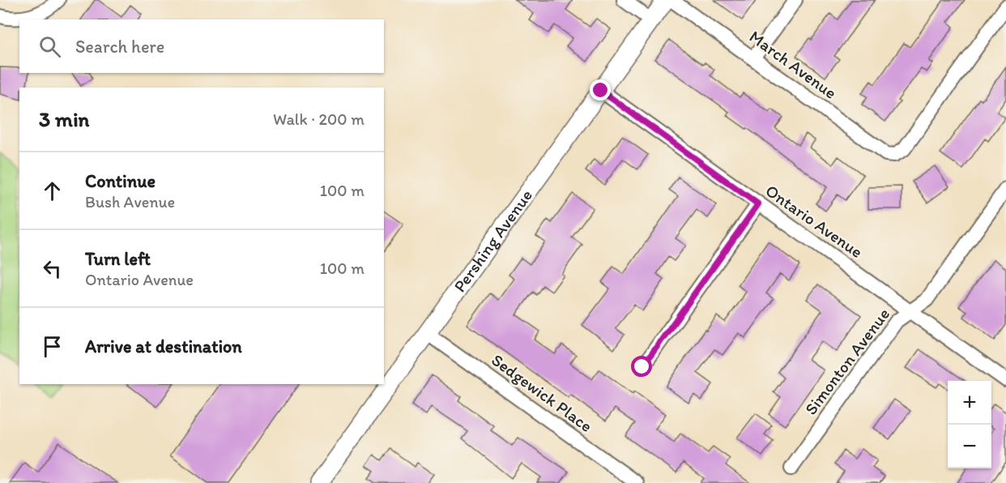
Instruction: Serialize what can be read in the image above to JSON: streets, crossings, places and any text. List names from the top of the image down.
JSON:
{
  "streets": {
    "street": [
      "March Avenue",
      "Ontario Avenue",
      "Pershing Avenue",
      "Simonton Avenue",
      "Sedgewick Place"
    ]
  },
  "crossings": [
    ["Ontario Avenue", "Pershing Avenue"],
    ["Ontario Avenue", "Simonton Avenue"],
    ["Pershing Avenue", "Sedgewick Place"]
  ],
  "page": {
    "search": "Search here",
    "heading": ["3 min", "Walk · 200 m"],
    "list": [
      ["Continue", "Bush Avenue", "100 m"],
      ["Turn left", "Ontario Avenue", "100 m"],
      "Arrive at destination"
    ],
    "map_buttons": ["+", "−"]
  }
}
